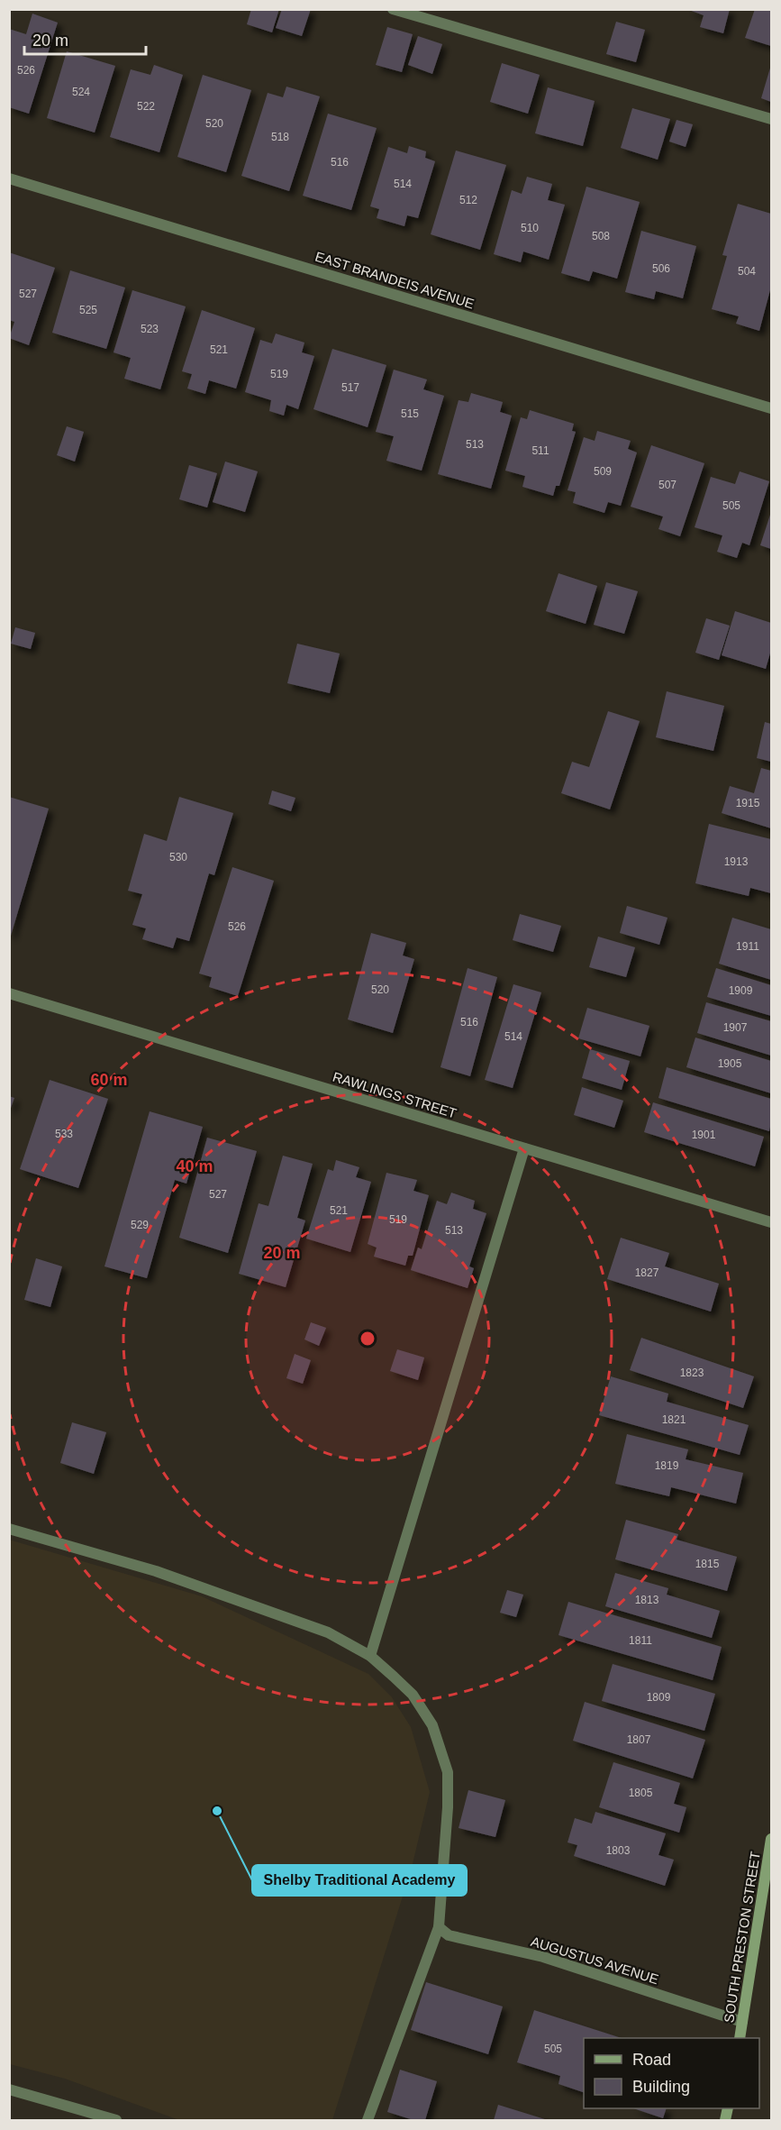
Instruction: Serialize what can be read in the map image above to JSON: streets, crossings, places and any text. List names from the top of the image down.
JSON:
{
  "streets": {
    "main road": ["SOUTH PRESTON STREET"],
    "street": ["EAST BRANDEIS AVENUE", "RAWLINGS STREET", "AUGUSTUS AVENUE"]
  },
  "crossings": [
    ["SOUTH PRESTON STREET", "AUGUSTUS AVENUE"]
  ],
  "places": ["Shelby Traditional Academy"],
  "house_numbers": [
    "526",
    "524",
    "522",
    "520",
    "518",
    "516",
    "514",
    "512",
    "510",
    "508",
    "506",
    "504",
    "527",
    "525",
    "523",
    "521",
    "519",
    "517",
    "515",
    "513",
    "511",
    "509",
    "507",
    "505",
    "1915",
    "530",
    "1913",
    "526",
    "1911",
    "520",
    "1909",
    "516",
    "1907",
    "514",
    "1905",
    "533",
    "1901",
    "527",
    "521",
    "519",
    "529",
    "513",
    "1827",
    "1823",
    "1821",
    "1819",
    "1815",
    "1813",
    "1811",
    "1809",
    "1807",
    "1805",
    "1803",
    "505"
  ],
  "legend": ["Road", "Building"],
  "scale_bar": "20 m",
  "rings": ["60 m", "40 m", "20 m"]
}
